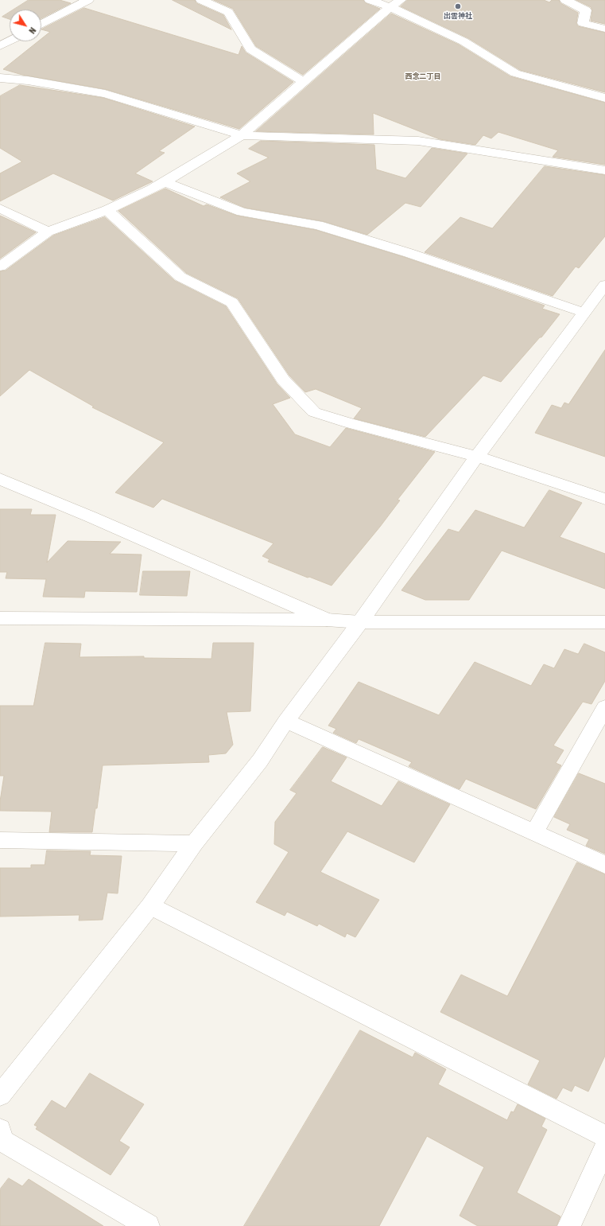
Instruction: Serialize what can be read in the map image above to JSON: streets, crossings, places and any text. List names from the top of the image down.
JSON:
{
  "districts": ["西念二丁目"],
  "places": ["出雲神社"],
  "north": "bottom right"
}
